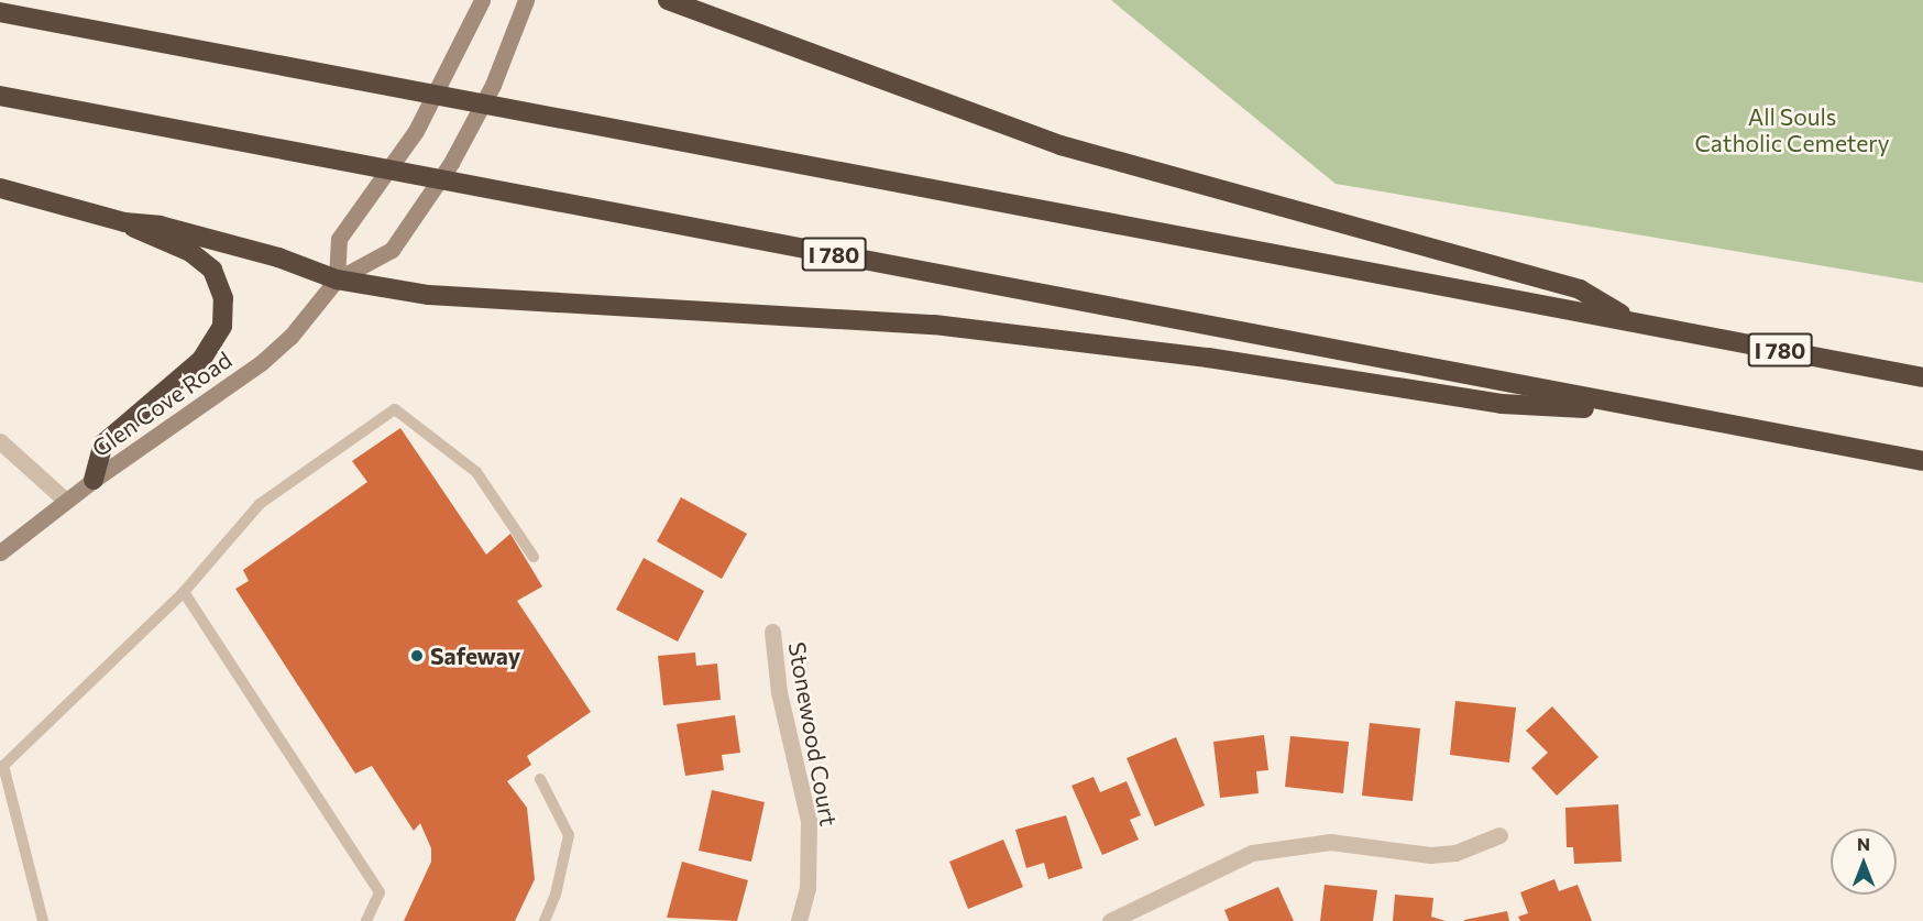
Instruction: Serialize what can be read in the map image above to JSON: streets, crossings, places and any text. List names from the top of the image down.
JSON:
{
  "streets": {
    "highway": ["I 780"],
    "main road": ["Glen Cove Road"],
    "street": ["Stonewood Court"]
  },
  "parks": ["All Souls Catholic Cemetery"],
  "places": ["Safeway"],
  "north": "top"
}
